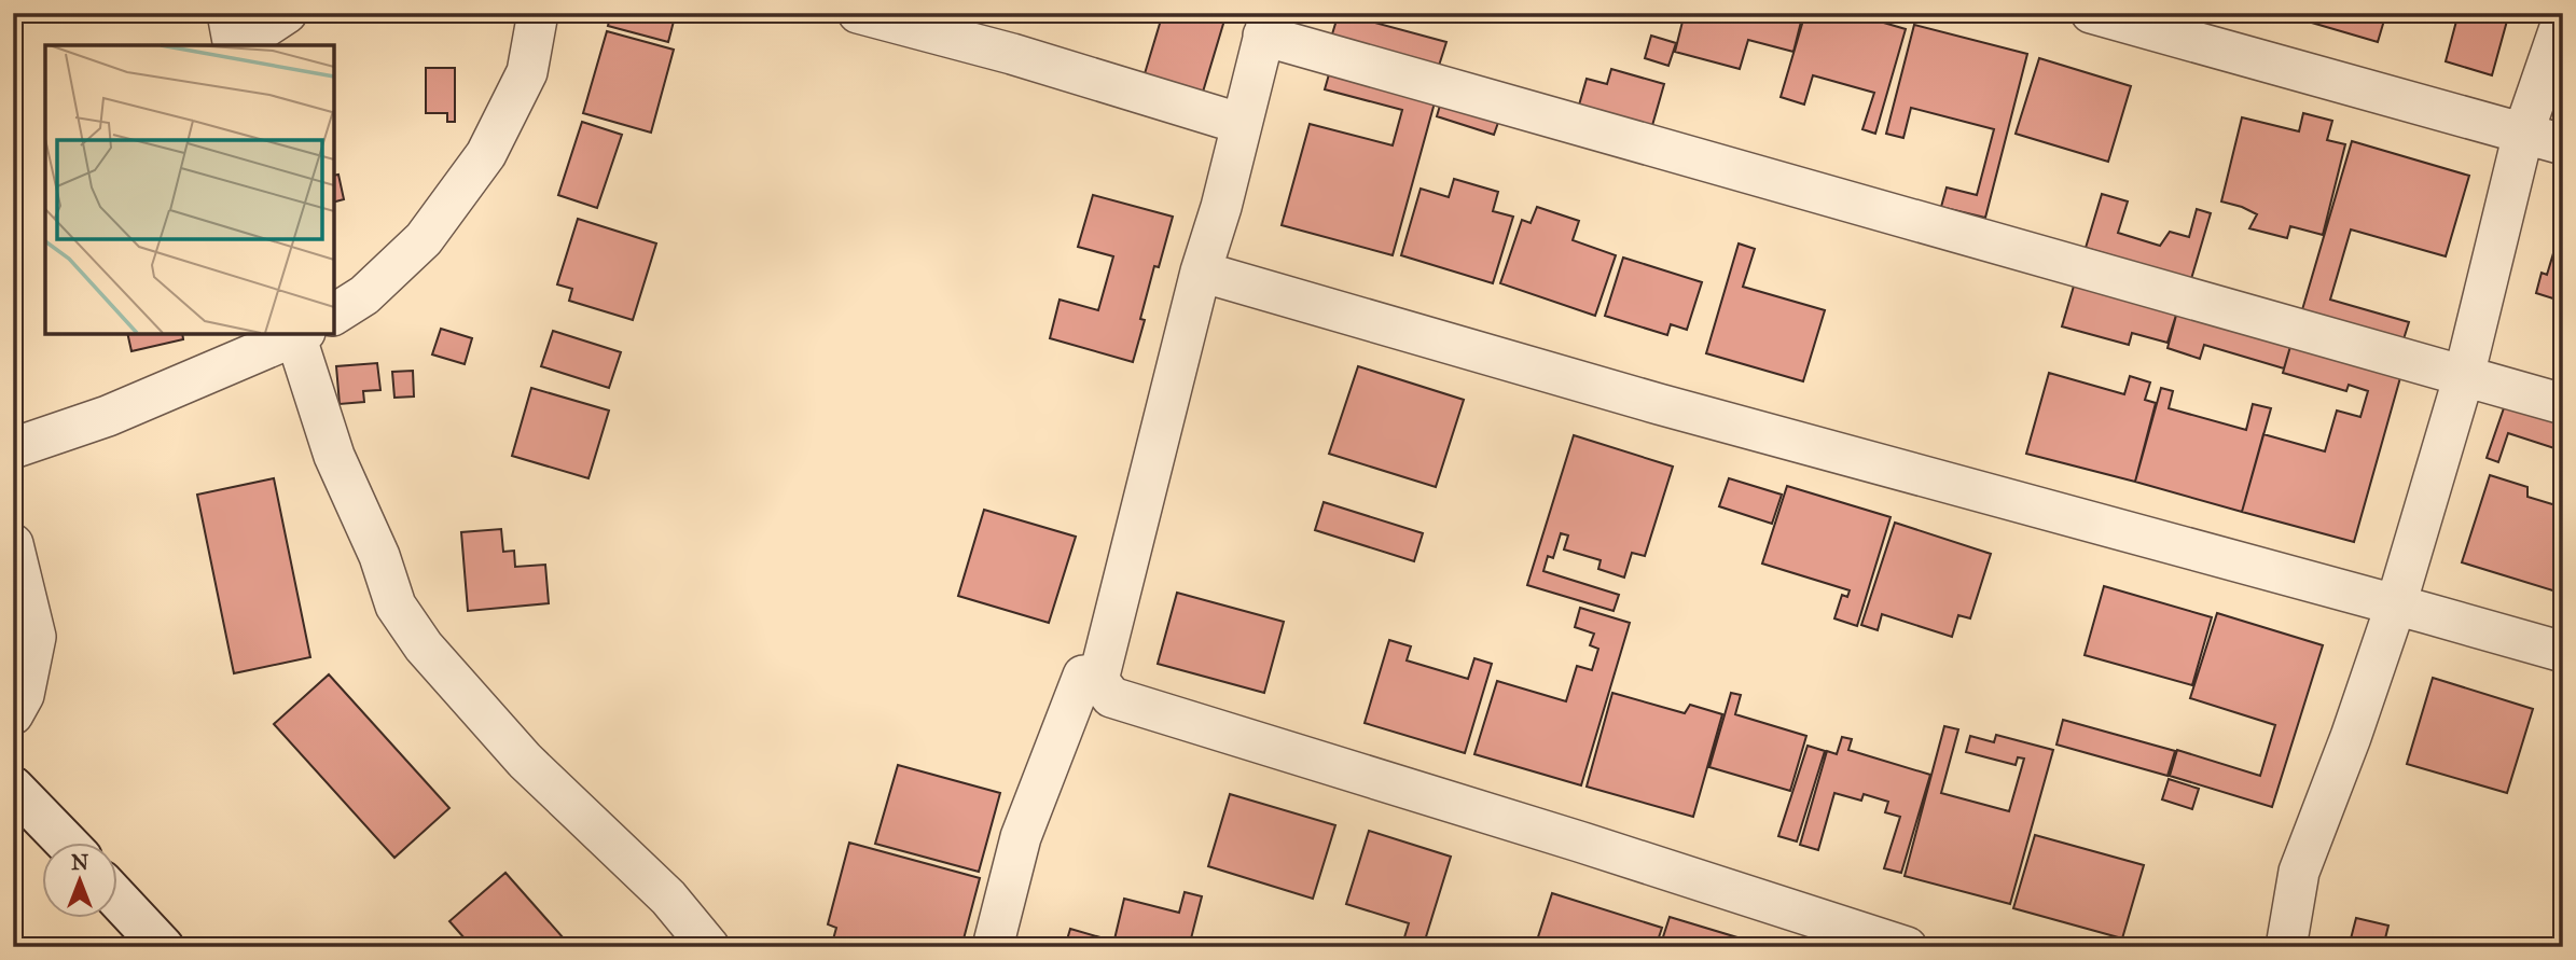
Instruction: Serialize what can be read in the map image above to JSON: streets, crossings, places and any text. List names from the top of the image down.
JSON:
{
  "north": "top"
}
